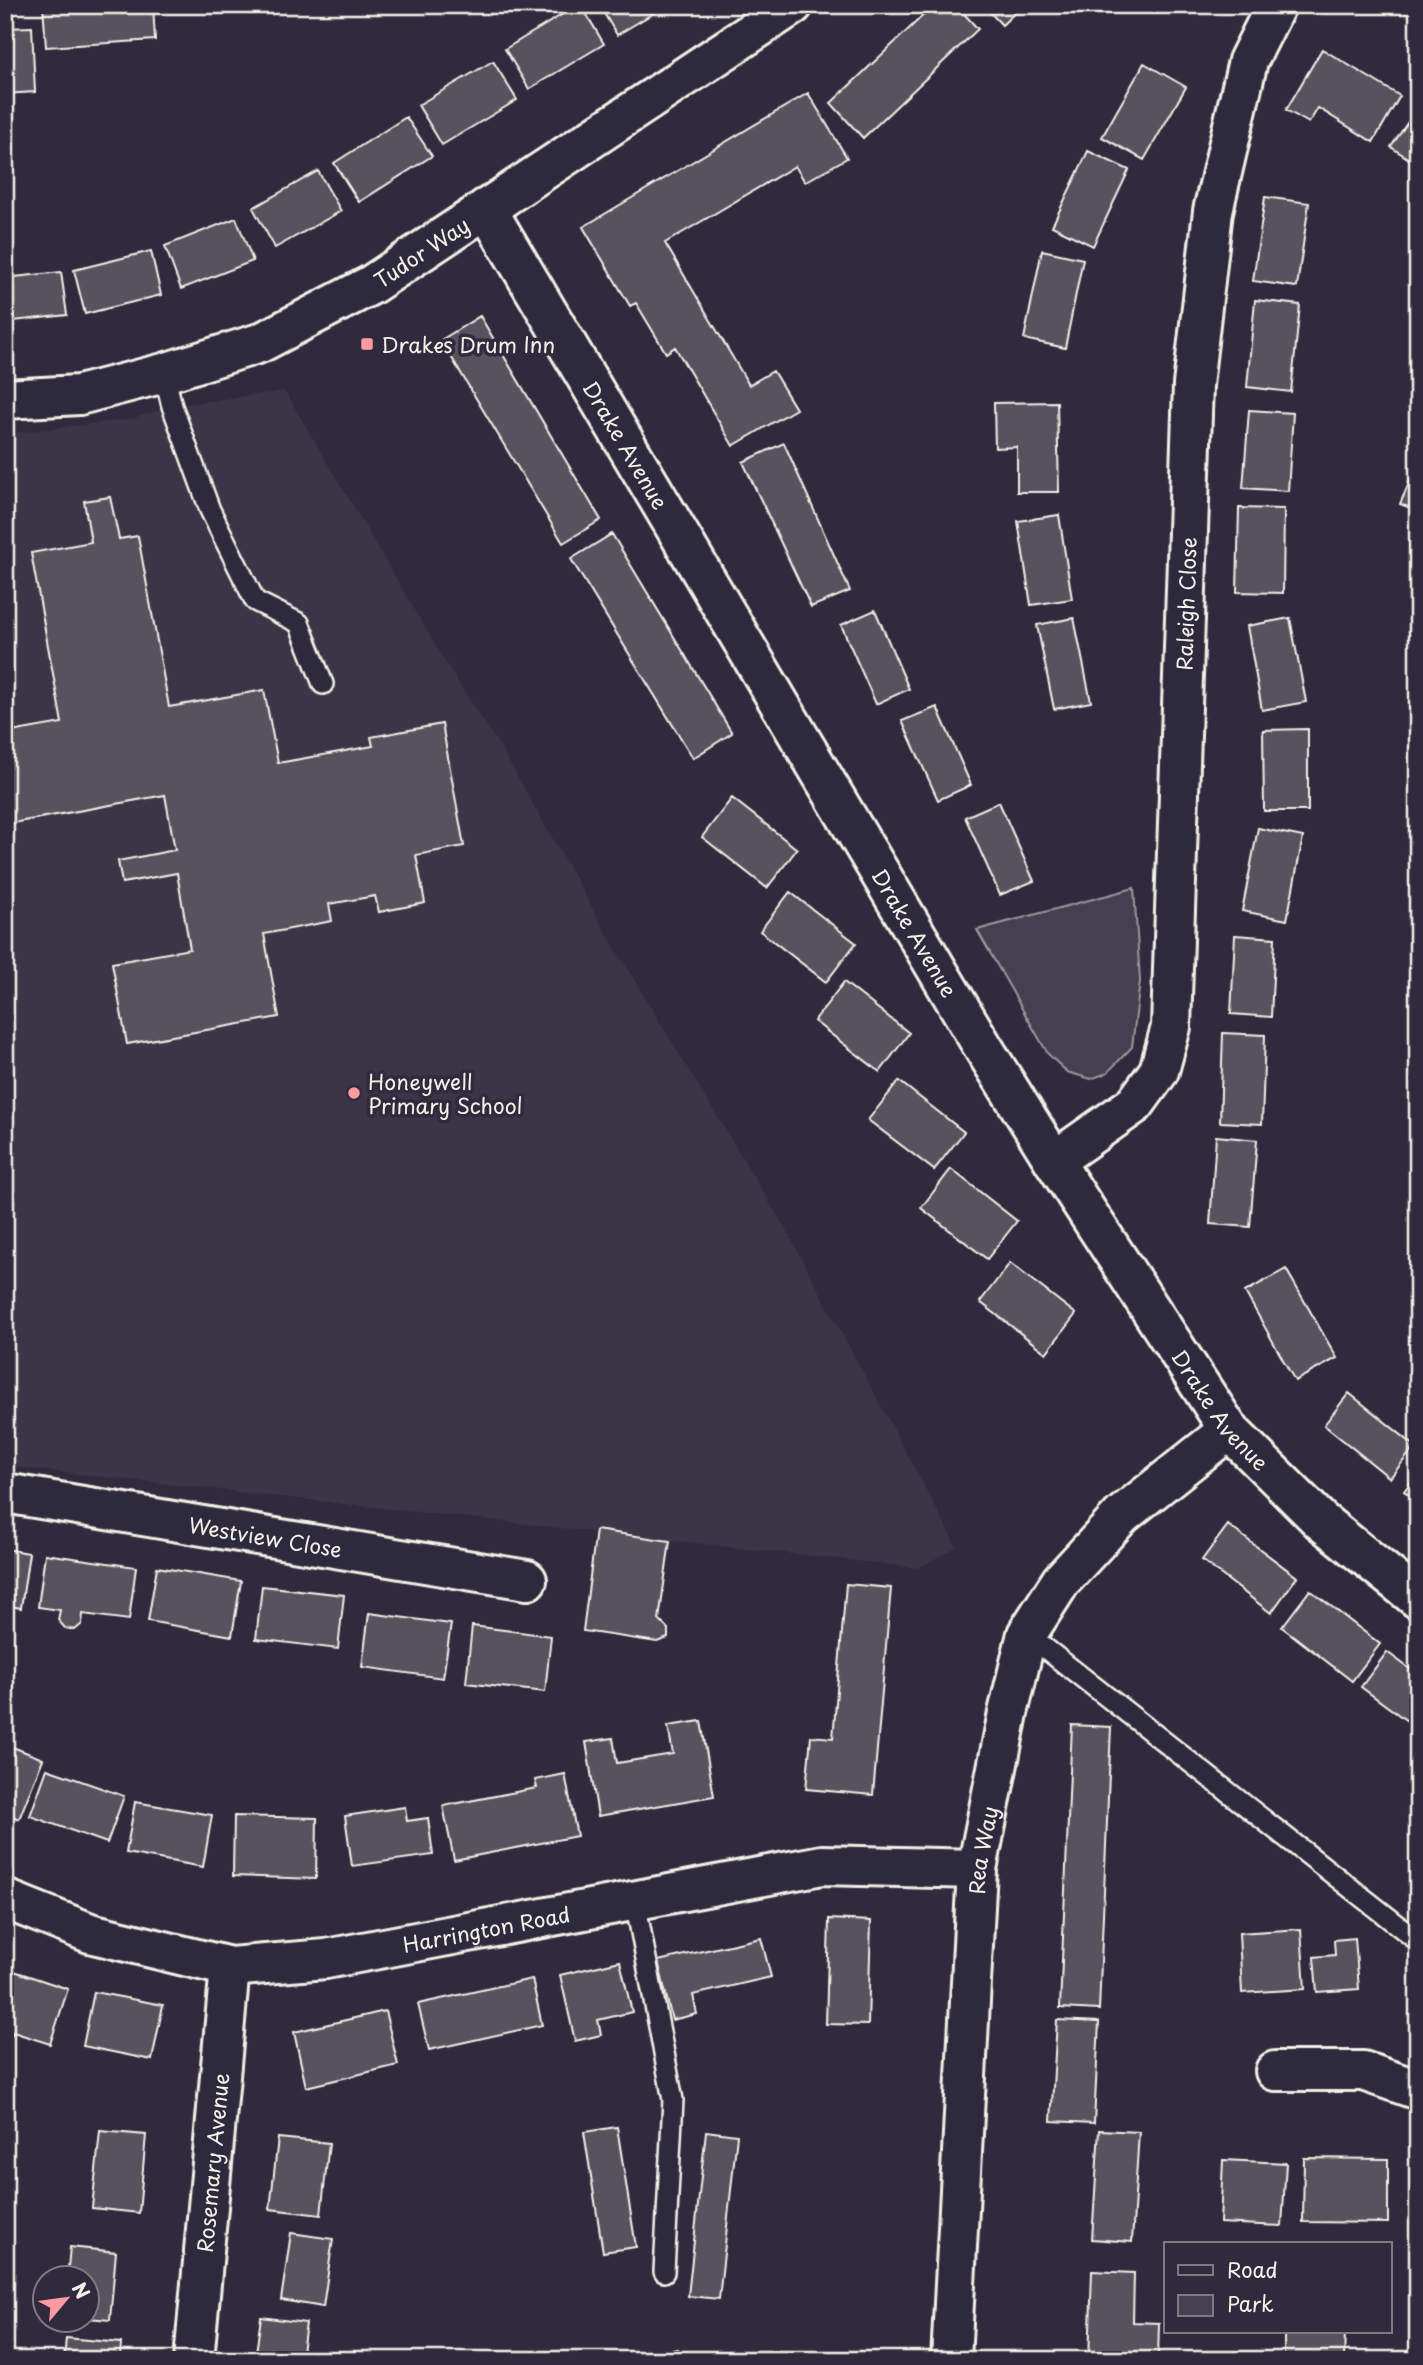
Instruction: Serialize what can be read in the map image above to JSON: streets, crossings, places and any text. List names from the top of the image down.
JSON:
{
  "streets": {
    "street": [
      "Tudor Way",
      "Drake Avenue",
      "Raleigh Close",
      "Westview Close",
      "Rea Way",
      "Harrington Road",
      "Rosemary Avenue"
    ]
  },
  "crossings": [
    ["Tudor Way", "Drake Avenue"],
    ["Drake Avenue", "Raleigh Close"],
    ["Drake Avenue", "Rea Way"],
    ["Rea Way", "Harrington Road"],
    ["Harrington Road", "Rosemary Avenue"]
  ],
  "places": {
    "transit": ["Drakes Drum Inn"],
    "other": ["Honeywell Primary School"]
  },
  "legend": ["Road", "Park"],
  "north": "top right"
}
